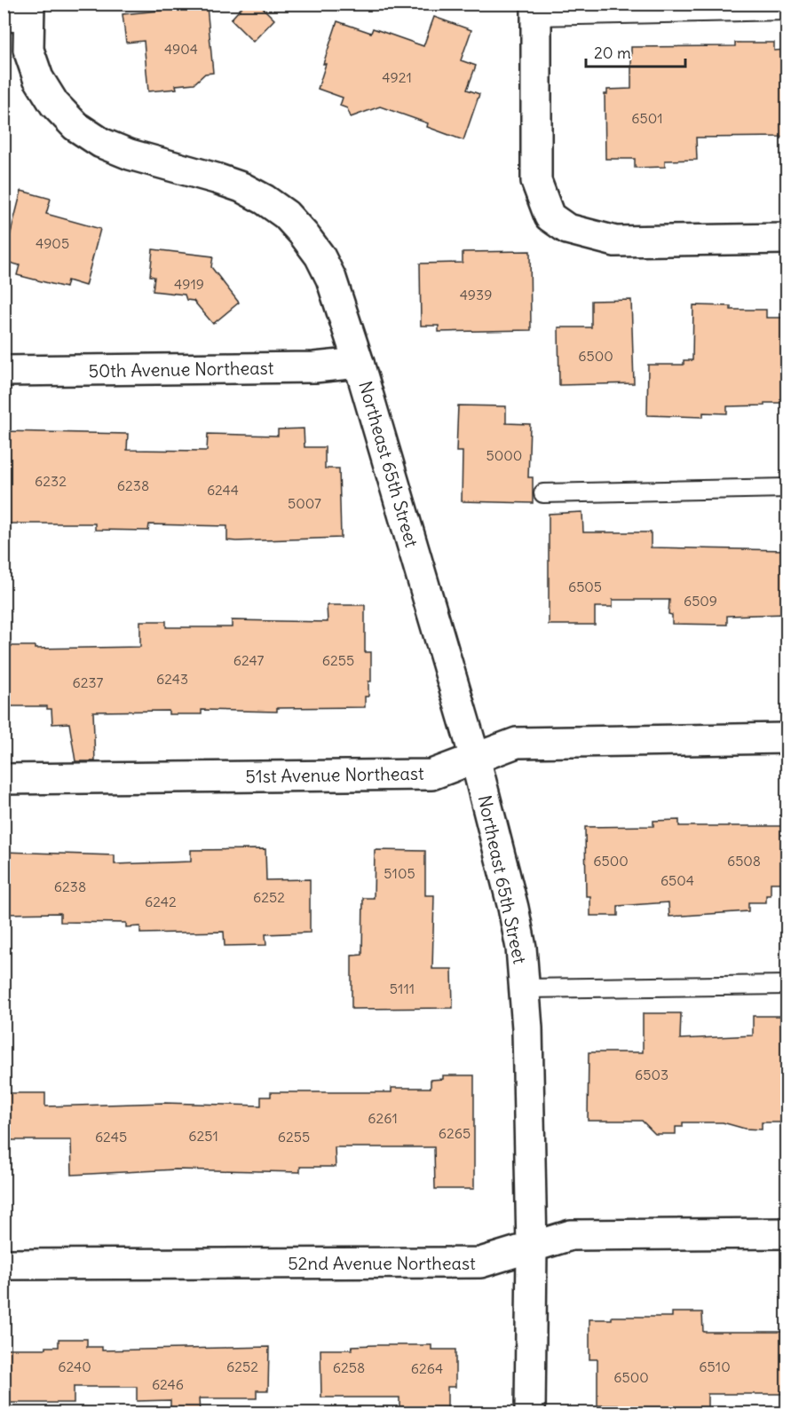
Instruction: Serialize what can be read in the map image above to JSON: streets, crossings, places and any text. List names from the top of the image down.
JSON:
{
  "streets": {
    "street": [
      "50th Avenue Northeast",
      "Northeast 65th Street",
      "51st Avenue Northeast",
      "52nd Avenue Northeast"
    ]
  },
  "crossings": [
    ["50th Avenue Northeast", "Northeast 65th Street"],
    ["Northeast 65th Street", "51st Avenue Northeast"],
    ["Northeast 65th Street", "52nd Avenue Northeast"]
  ],
  "house_numbers": [
    "4904",
    "4921",
    "6501",
    "4905",
    "4919",
    "4939",
    "6500",
    "5000",
    "6232",
    "6238",
    "6244",
    "5007",
    "6505",
    "6509",
    "6247",
    "6255",
    "6243",
    "6237",
    "6500",
    "6508",
    "5105",
    "6504",
    "6238",
    "6252",
    "6242",
    "5111",
    "6503",
    "6261",
    "6265",
    "6251",
    "6245",
    "6255",
    "6240",
    "6252",
    "6510",
    "6258",
    "6264",
    "6500",
    "6246"
  ],
  "scale_bar": "20 m"
}
